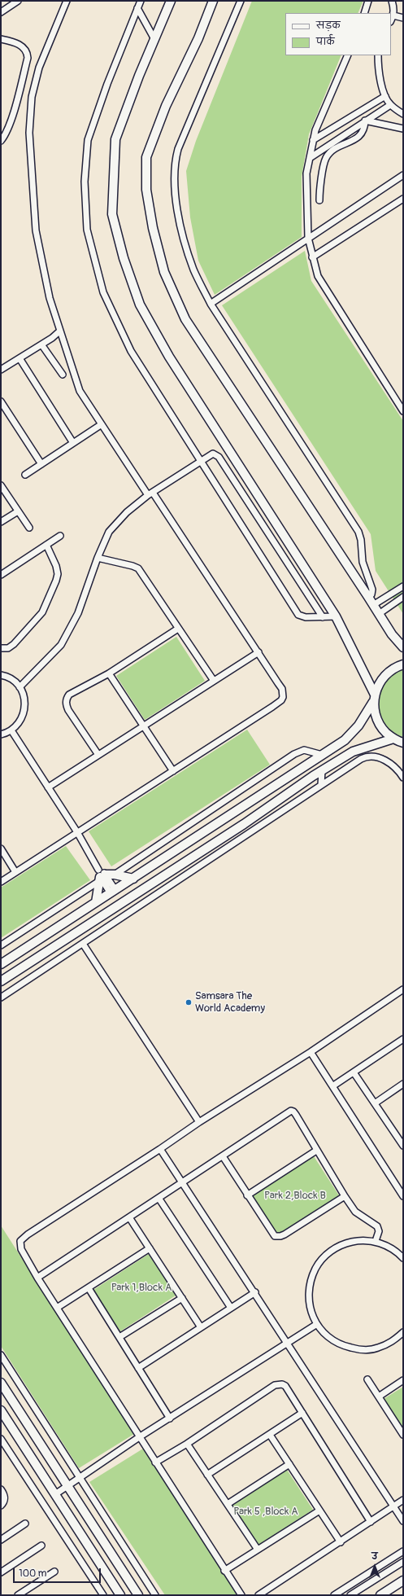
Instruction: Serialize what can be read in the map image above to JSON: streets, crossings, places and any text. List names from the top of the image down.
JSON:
{
  "parks": ["Park 2,Block B", "Park 1,Block A", "Park 5 ,Block A"],
  "places": ["Samsara The World Academy"],
  "legend": ["सड़क", "पार्क"],
  "scale_bar": "100 m",
  "north": "top"
}
